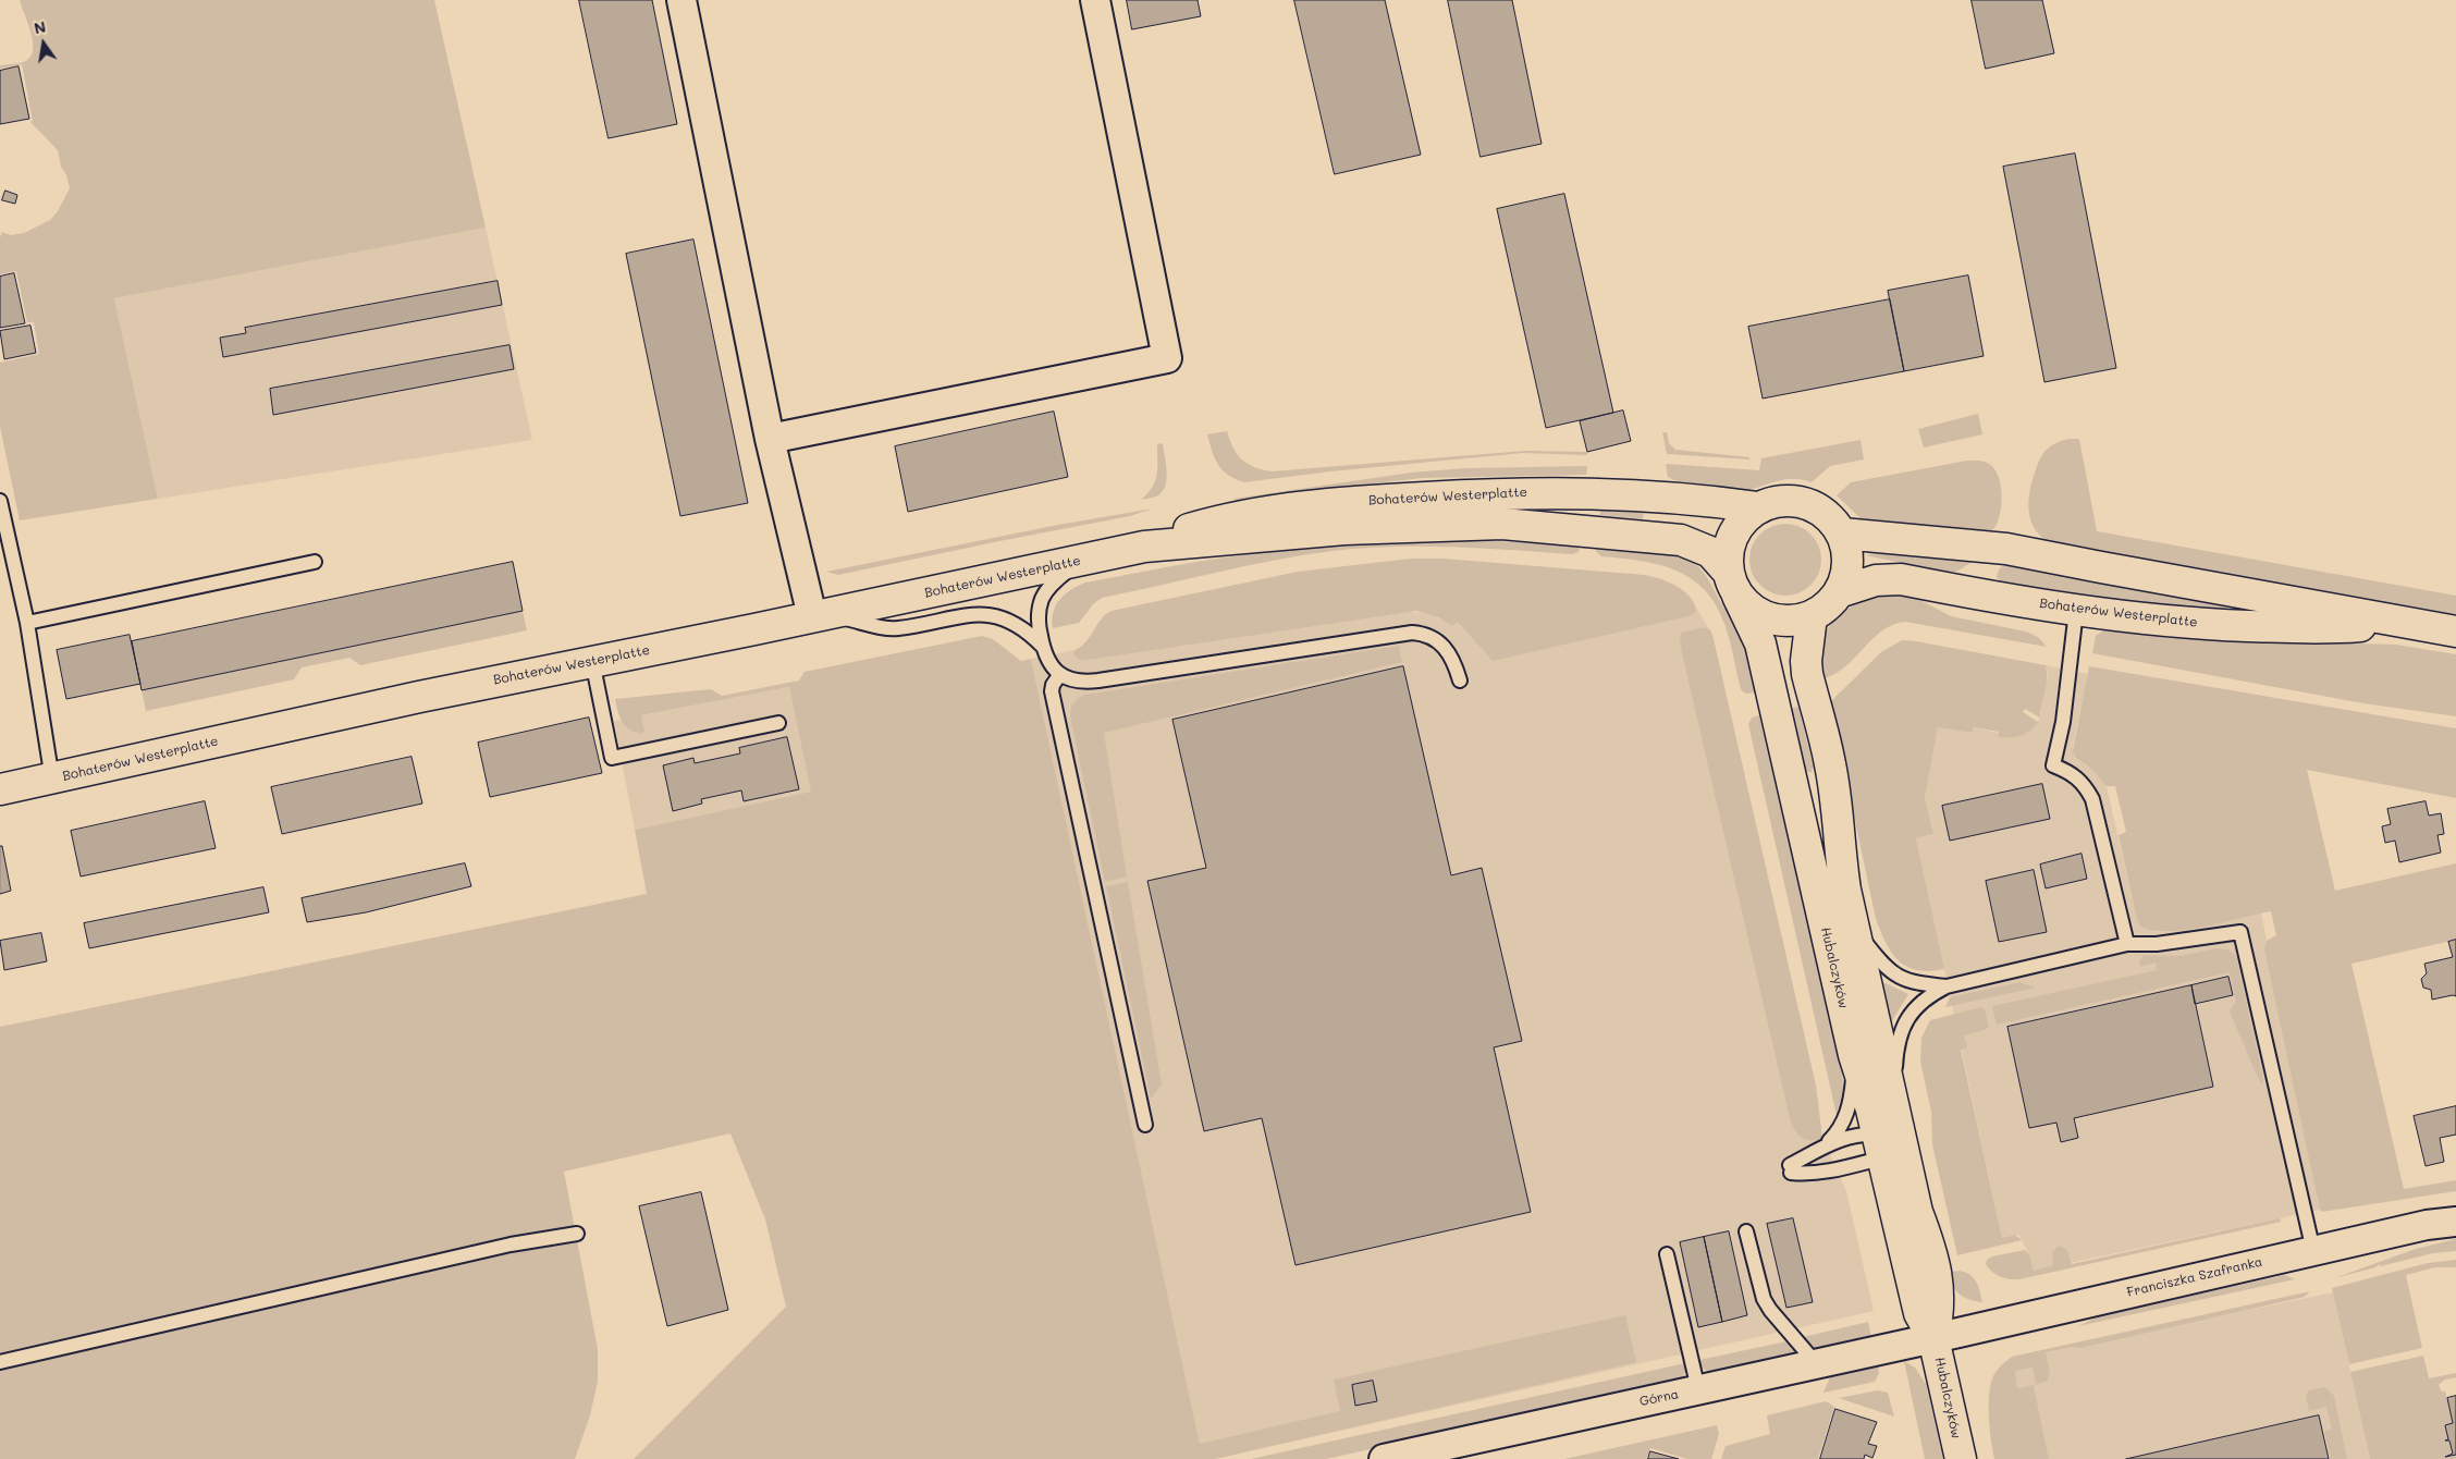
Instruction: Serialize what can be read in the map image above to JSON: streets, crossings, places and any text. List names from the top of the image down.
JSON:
{
  "streets": {
    "main road": ["Bohaterów Westerplatte", "Hubalczyków"],
    "street": ["Franciszka Szafranka", "Górna"]
  },
  "crossings": [
    ["Bohaterów Westerplatte", "Hubalczyków"],
    ["Hubalczyków", "Franciszka Szafranka"],
    ["Hubalczyków", "Górna"],
    ["Franciszka Szafranka", "Górna"]
  ],
  "north": "top"
}
